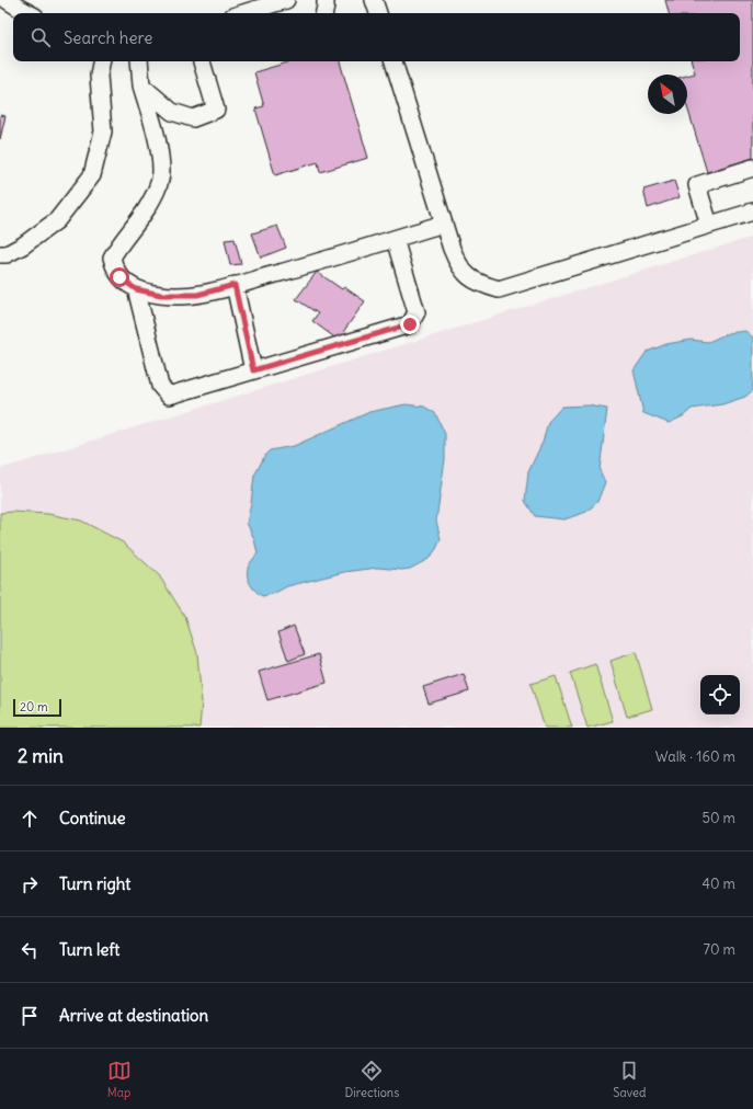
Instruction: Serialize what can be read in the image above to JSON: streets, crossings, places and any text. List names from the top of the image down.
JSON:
{
  "scale_bar": "20 m",
  "north": "top left",
  "page": {
    "search": "Search here",
    "scale": "20 m",
    "heading": ["2 min", "Walk · 160 m"],
    "list": [
      ["Continue", "50 m"],
      ["Turn right", "40 m"],
      ["Turn left", "70 m"],
      "Arrive at destination"
    ],
    "nav": ["Map", "Directions", "Saved"]
  }
}
